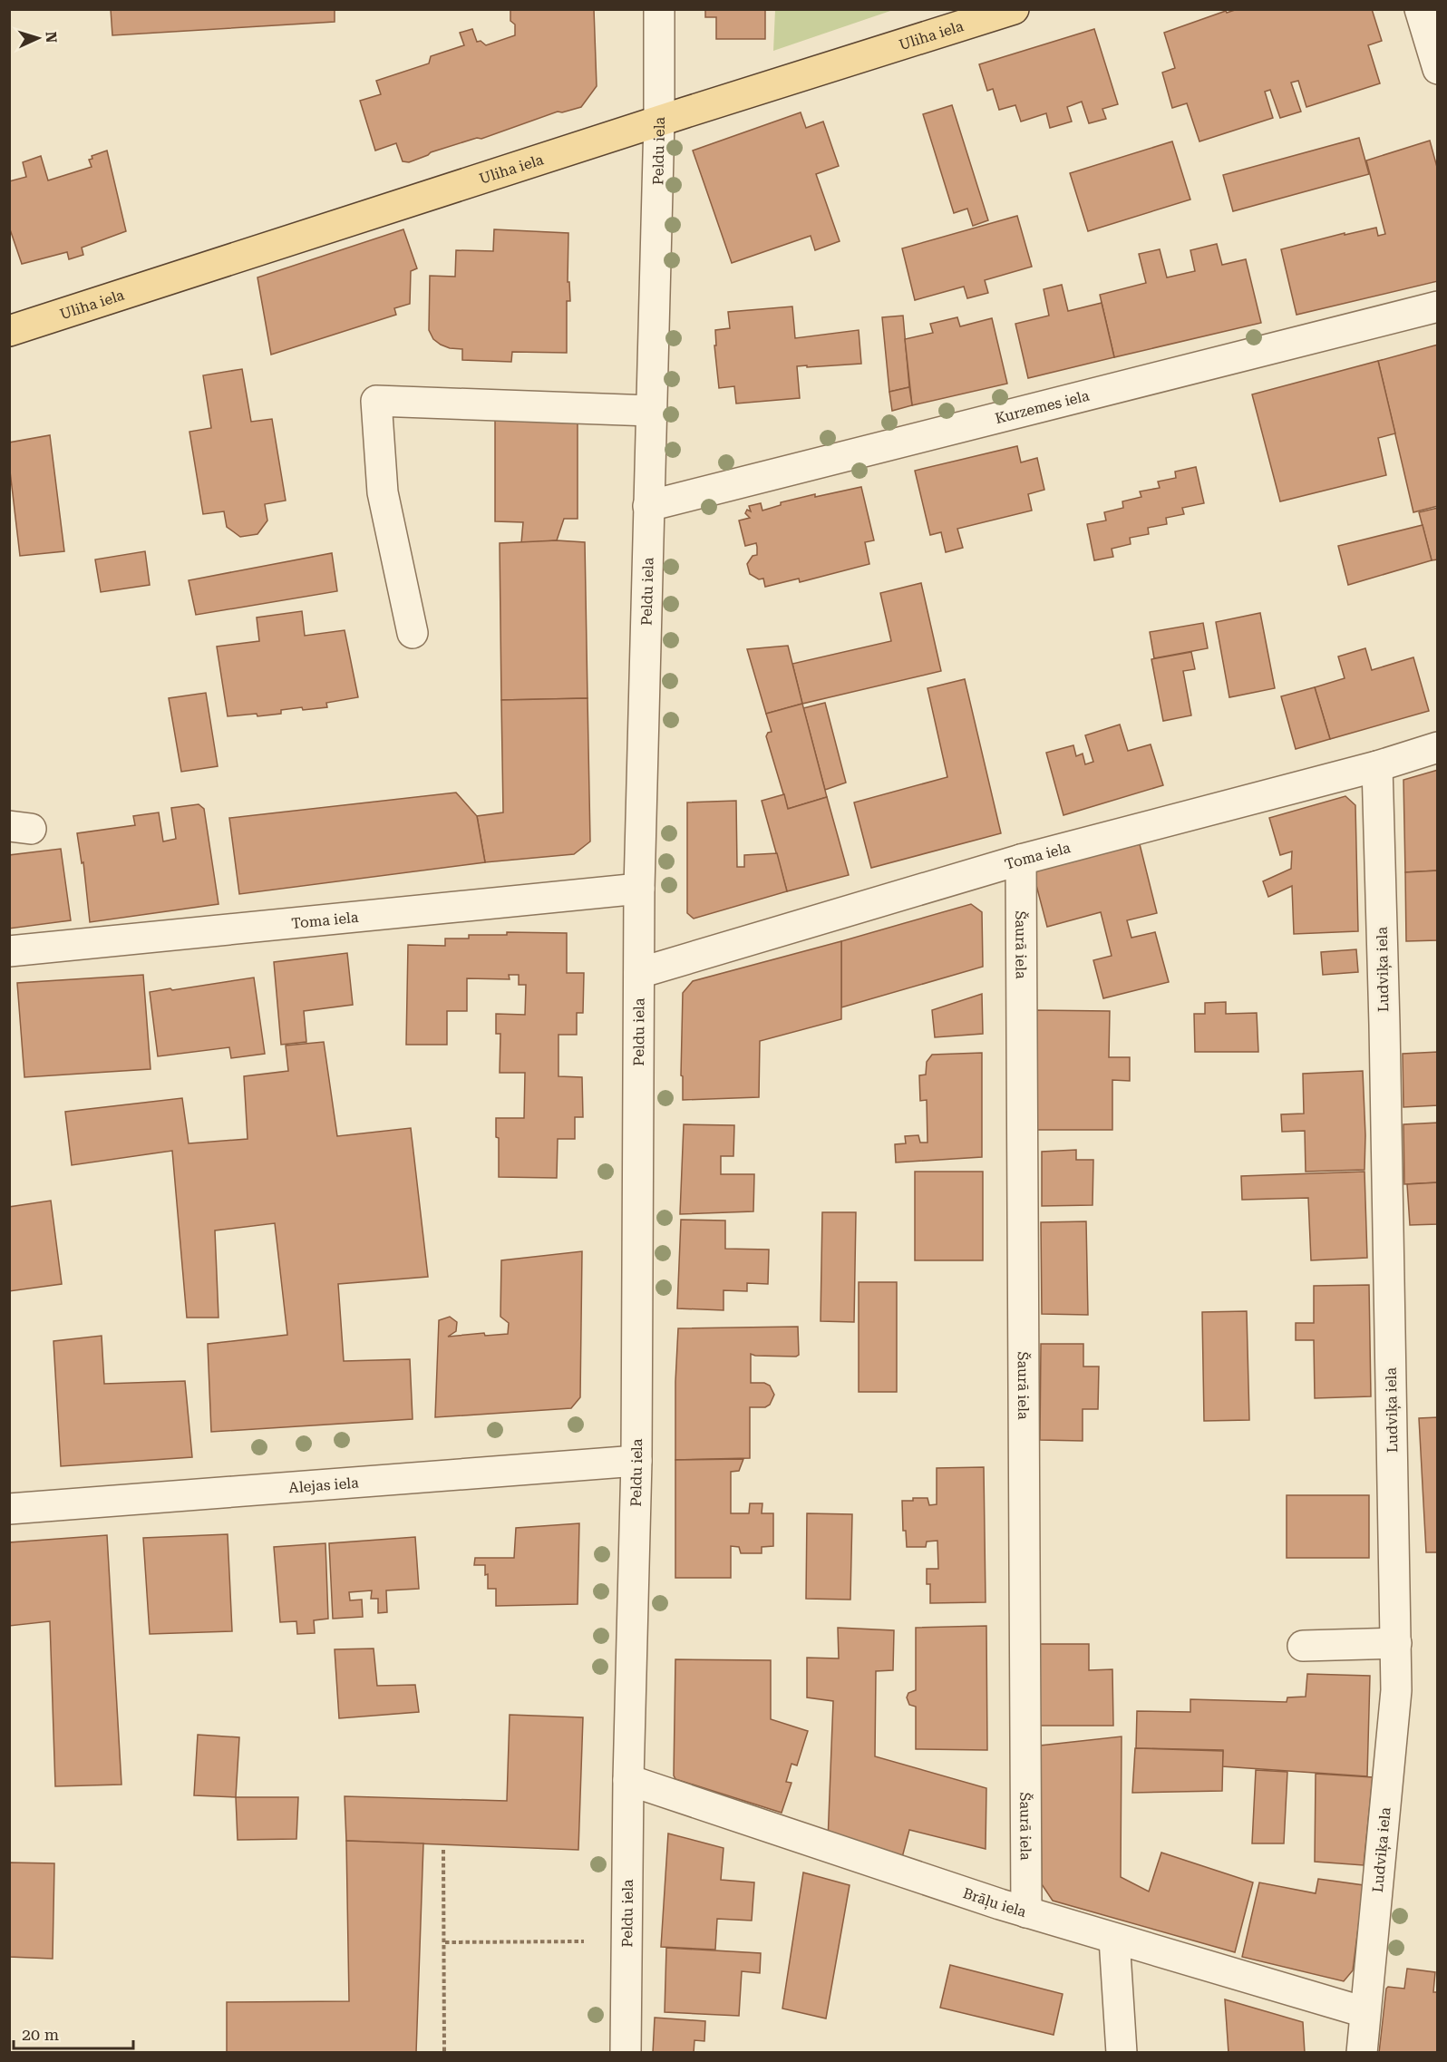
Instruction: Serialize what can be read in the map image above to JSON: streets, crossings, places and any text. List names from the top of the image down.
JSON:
{
  "streets": {
    "main road": ["Uliha iela"],
    "street": [
      "Peldu iela",
      "Kurzemes iela",
      "Toma iela",
      "Šaurā iela",
      "Ludviķa iela",
      "Alejas iela",
      "Brāļu iela"
    ]
  },
  "crossings": [
    ["Uliha iela", "Peldu iela"],
    ["Peldu iela", "Kurzemes iela"],
    ["Peldu iela", "Toma iela"],
    ["Peldu iela", "Alejas iela"],
    ["Peldu iela", "Brāļu iela"],
    ["Toma iela", "Šaurā iela"],
    ["Toma iela", "Ludviķa iela"],
    ["Šaurā iela", "Brāļu iela"],
    ["Ludviķa iela", "Brāļu iela"]
  ],
  "scale_bar": "20 m",
  "north": "right"
}
